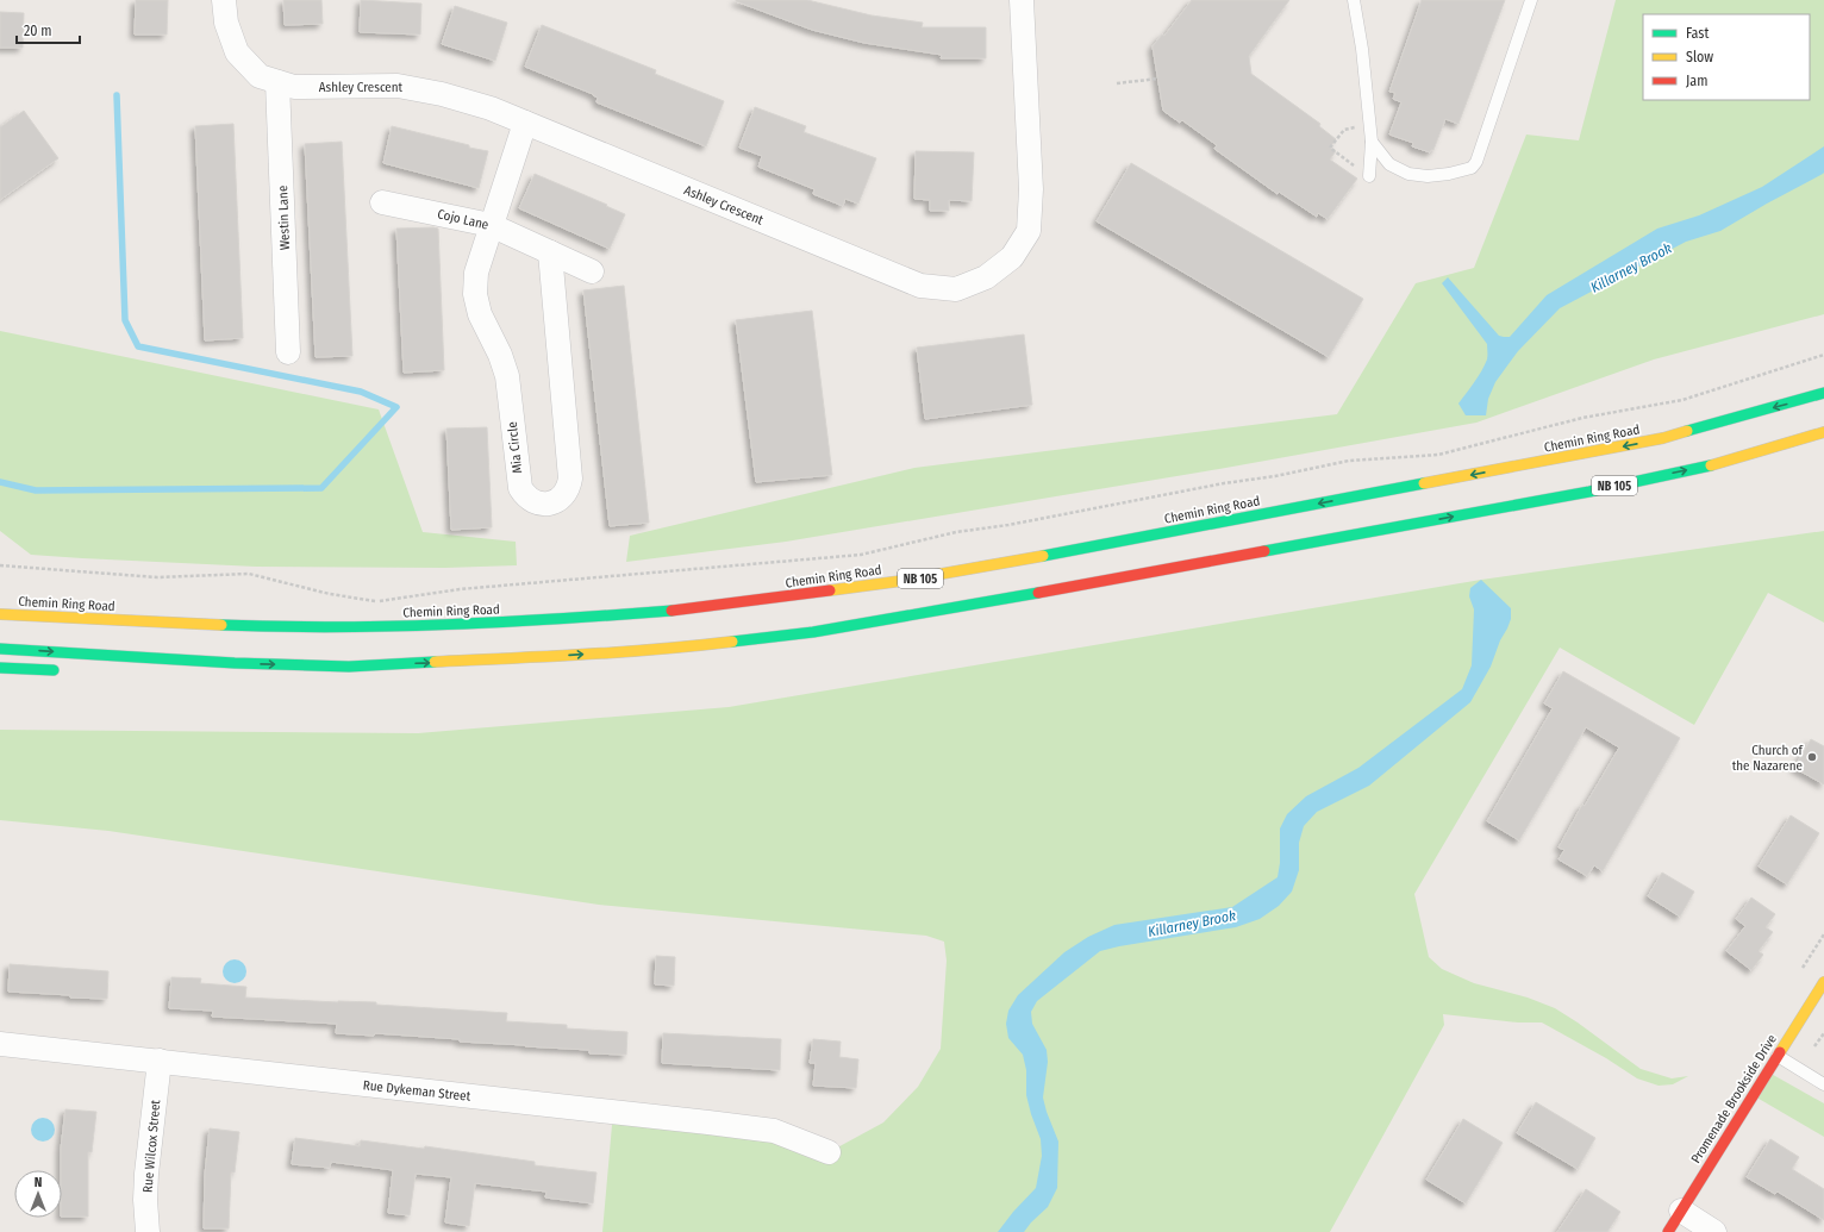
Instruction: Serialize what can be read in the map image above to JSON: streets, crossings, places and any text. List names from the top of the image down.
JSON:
{
  "streets": {
    "main road": ["Chemin Ring Road", "NB 105", "Promenade Brookside Drive"],
    "street": [
      "Ashley Crescent",
      "Westin Lane",
      "Cojo Lane",
      "Mia Circle",
      "Rue Dykeman Street",
      "Rue Wilcox Street"
    ]
  },
  "crossings": [
    ["Ashley Crescent", "Westin Lane"],
    ["Ashley Crescent", "Mia Circle"],
    ["Cojo Lane", "Mia Circle"],
    ["Rue Dykeman Street", "Rue Wilcox Street"]
  ],
  "water": ["Killarney Brook"],
  "places": ["Church of the Nazarene"],
  "legend": ["Fast", "Slow", "Jam"],
  "scale_bar": "20 m",
  "north": "top"
}
